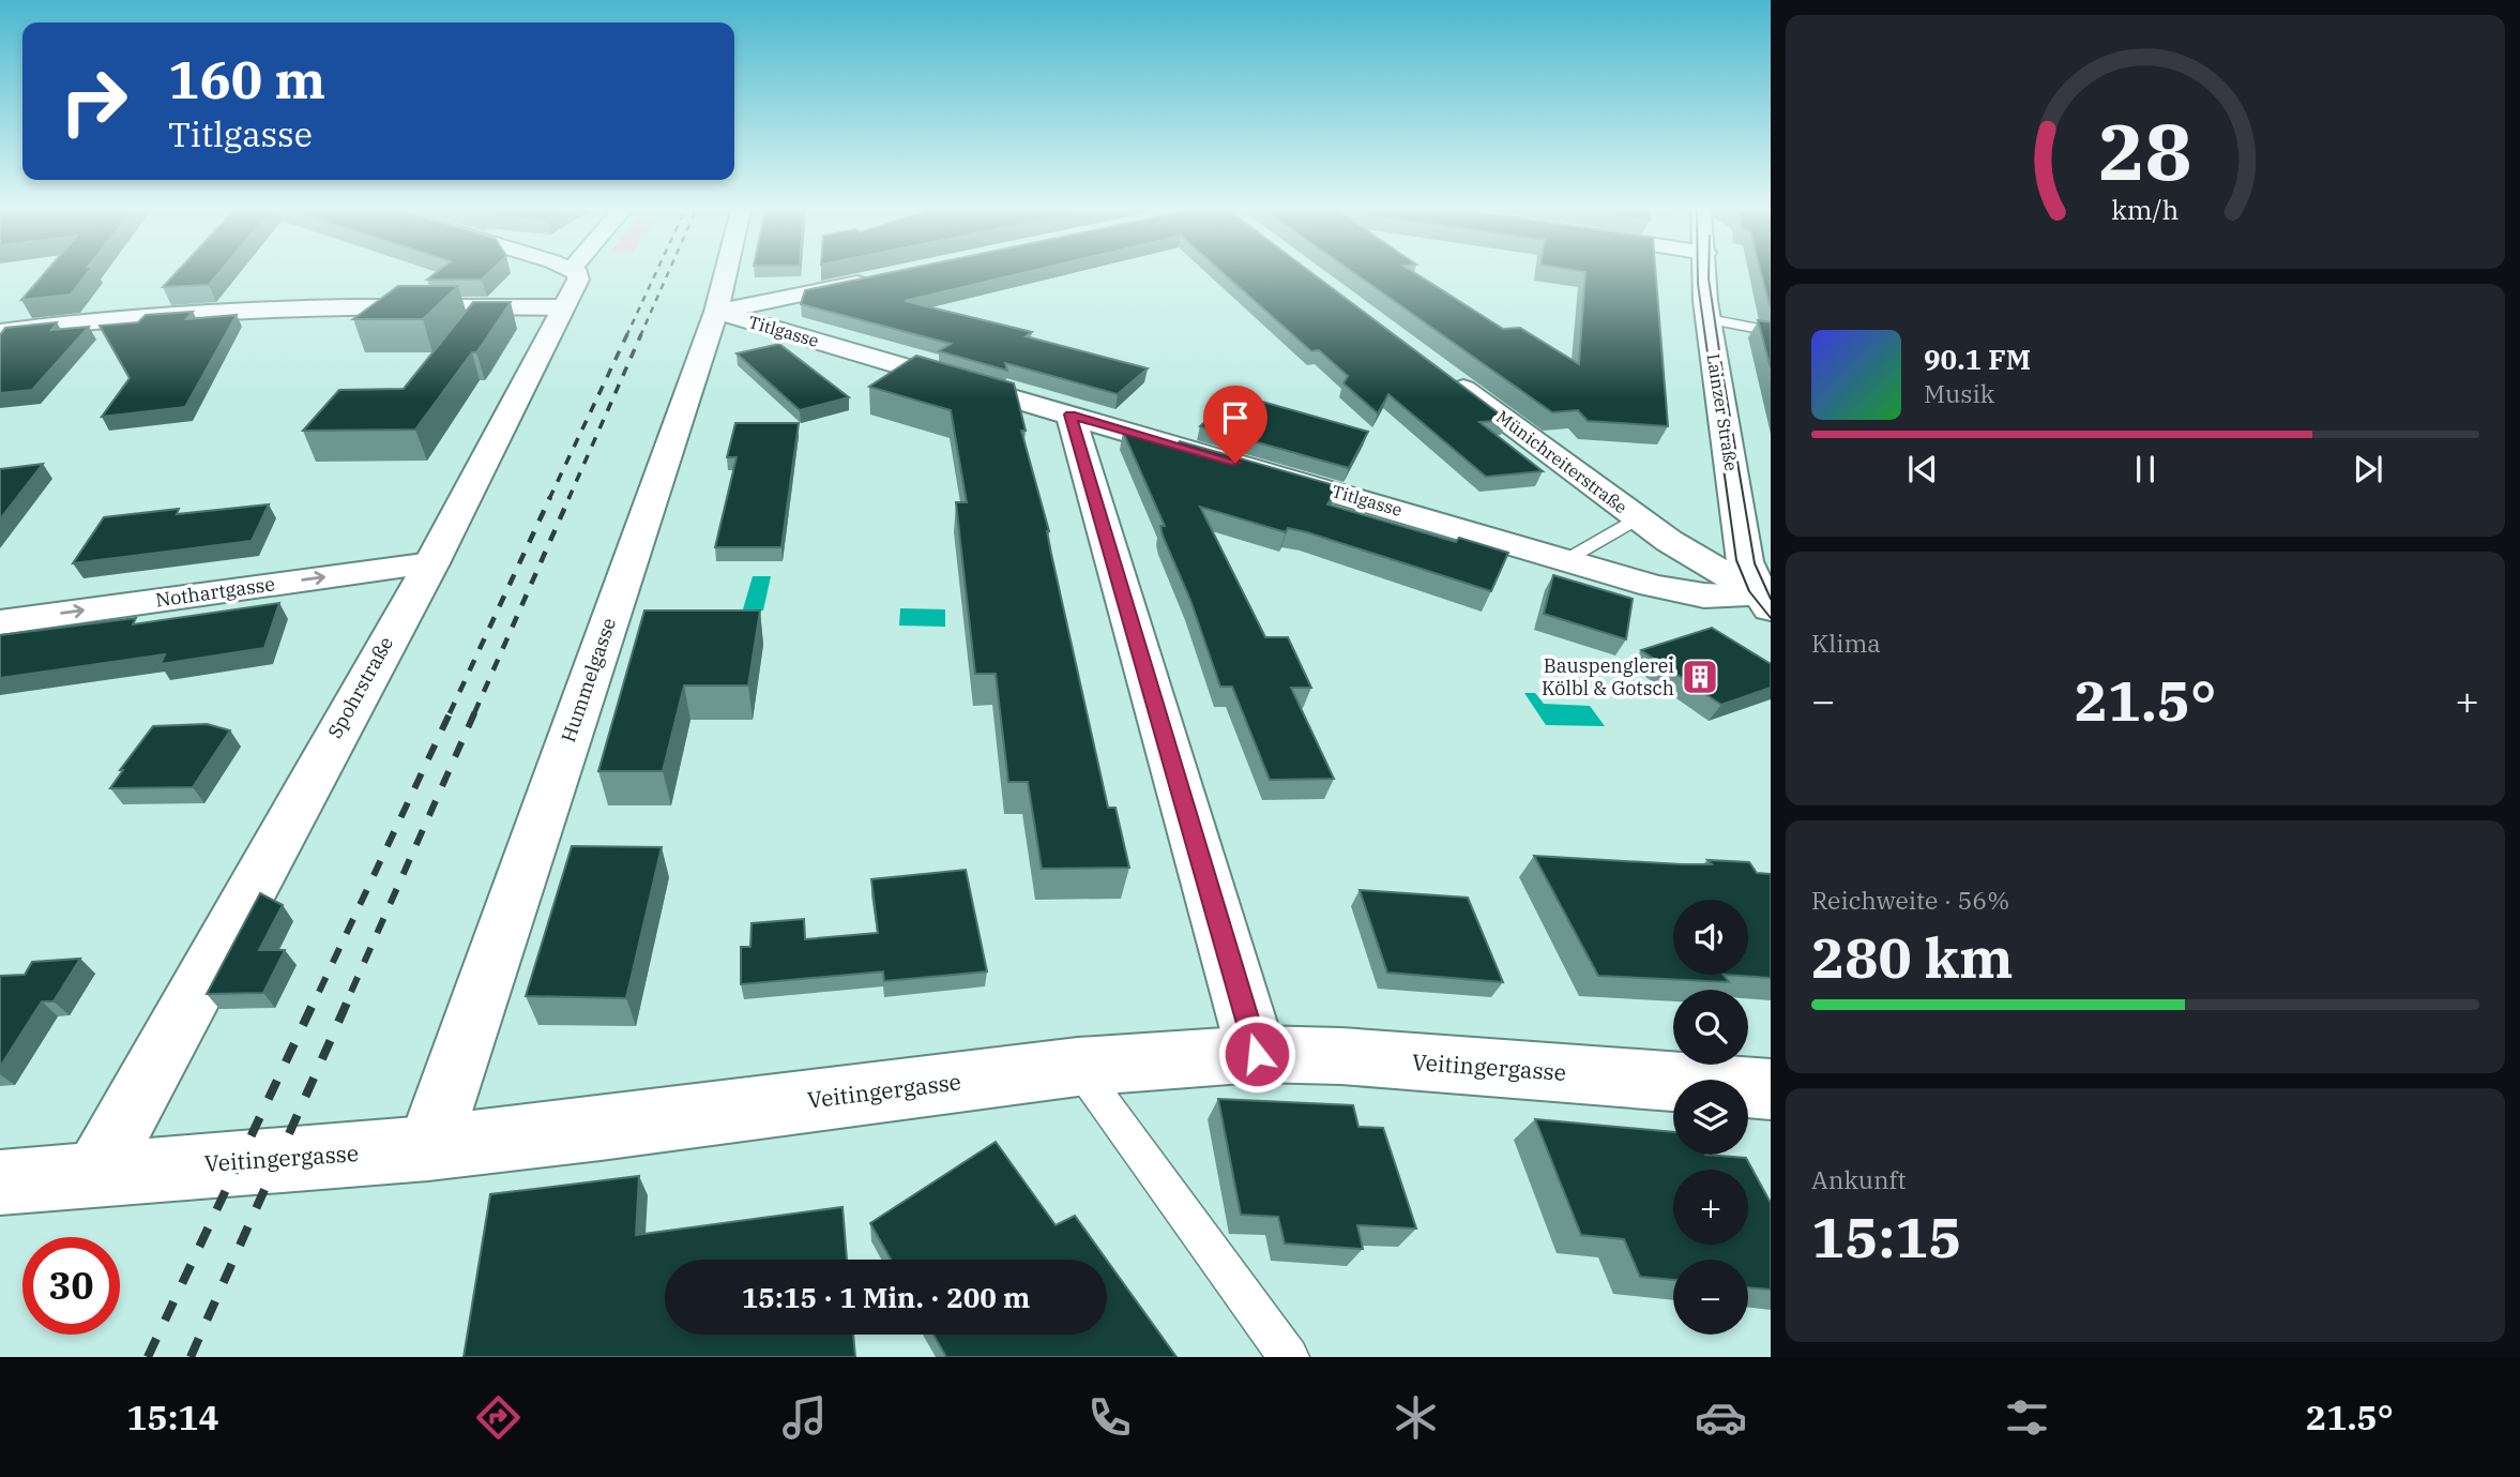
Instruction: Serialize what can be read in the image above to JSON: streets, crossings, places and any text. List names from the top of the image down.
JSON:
{
  "streets": {
    "street": [
      "Titlgasse",
      "Lainzer Straße",
      "Münichreiterstraße",
      "Nothartgasse",
      "Hummelgasse",
      "Spohrstraße",
      "Veitingergasse"
    ]
  },
  "crossings": [
    ["Titlgasse", "Lainzer Straße"],
    ["Titlgasse", "Münichreiterstraße"],
    ["Titlgasse", "Hummelgasse"],
    ["Lainzer Straße", "Münichreiterstraße"],
    ["Nothartgasse", "Spohrstraße"],
    ["Hummelgasse", "Veitingergasse"],
    ["Spohrstraße", "Veitingergasse"]
  ],
  "places": {
    "building": ["Bauspenglerei Kölbl & Gotsch"]
  },
  "page": {
    "turn": ["160 m", "Titlgasse"],
    "song": ["90.1 FM", "Musik"],
    "tile": [
      "Klima",
      ["Reichweite · 56%", "280 km"],
      ["Ankunft", "15:15"]
    ],
    "heat": ["−", "21.5°", "+"],
    "map_buttons": ["+", "−"],
    "limit": "30",
    "trip": "15:15 · 1 Min. · 200 m",
    "tabs": ["15:14", "21.5°"],
    "gauge": ["28", "km/h"]
  }
}
